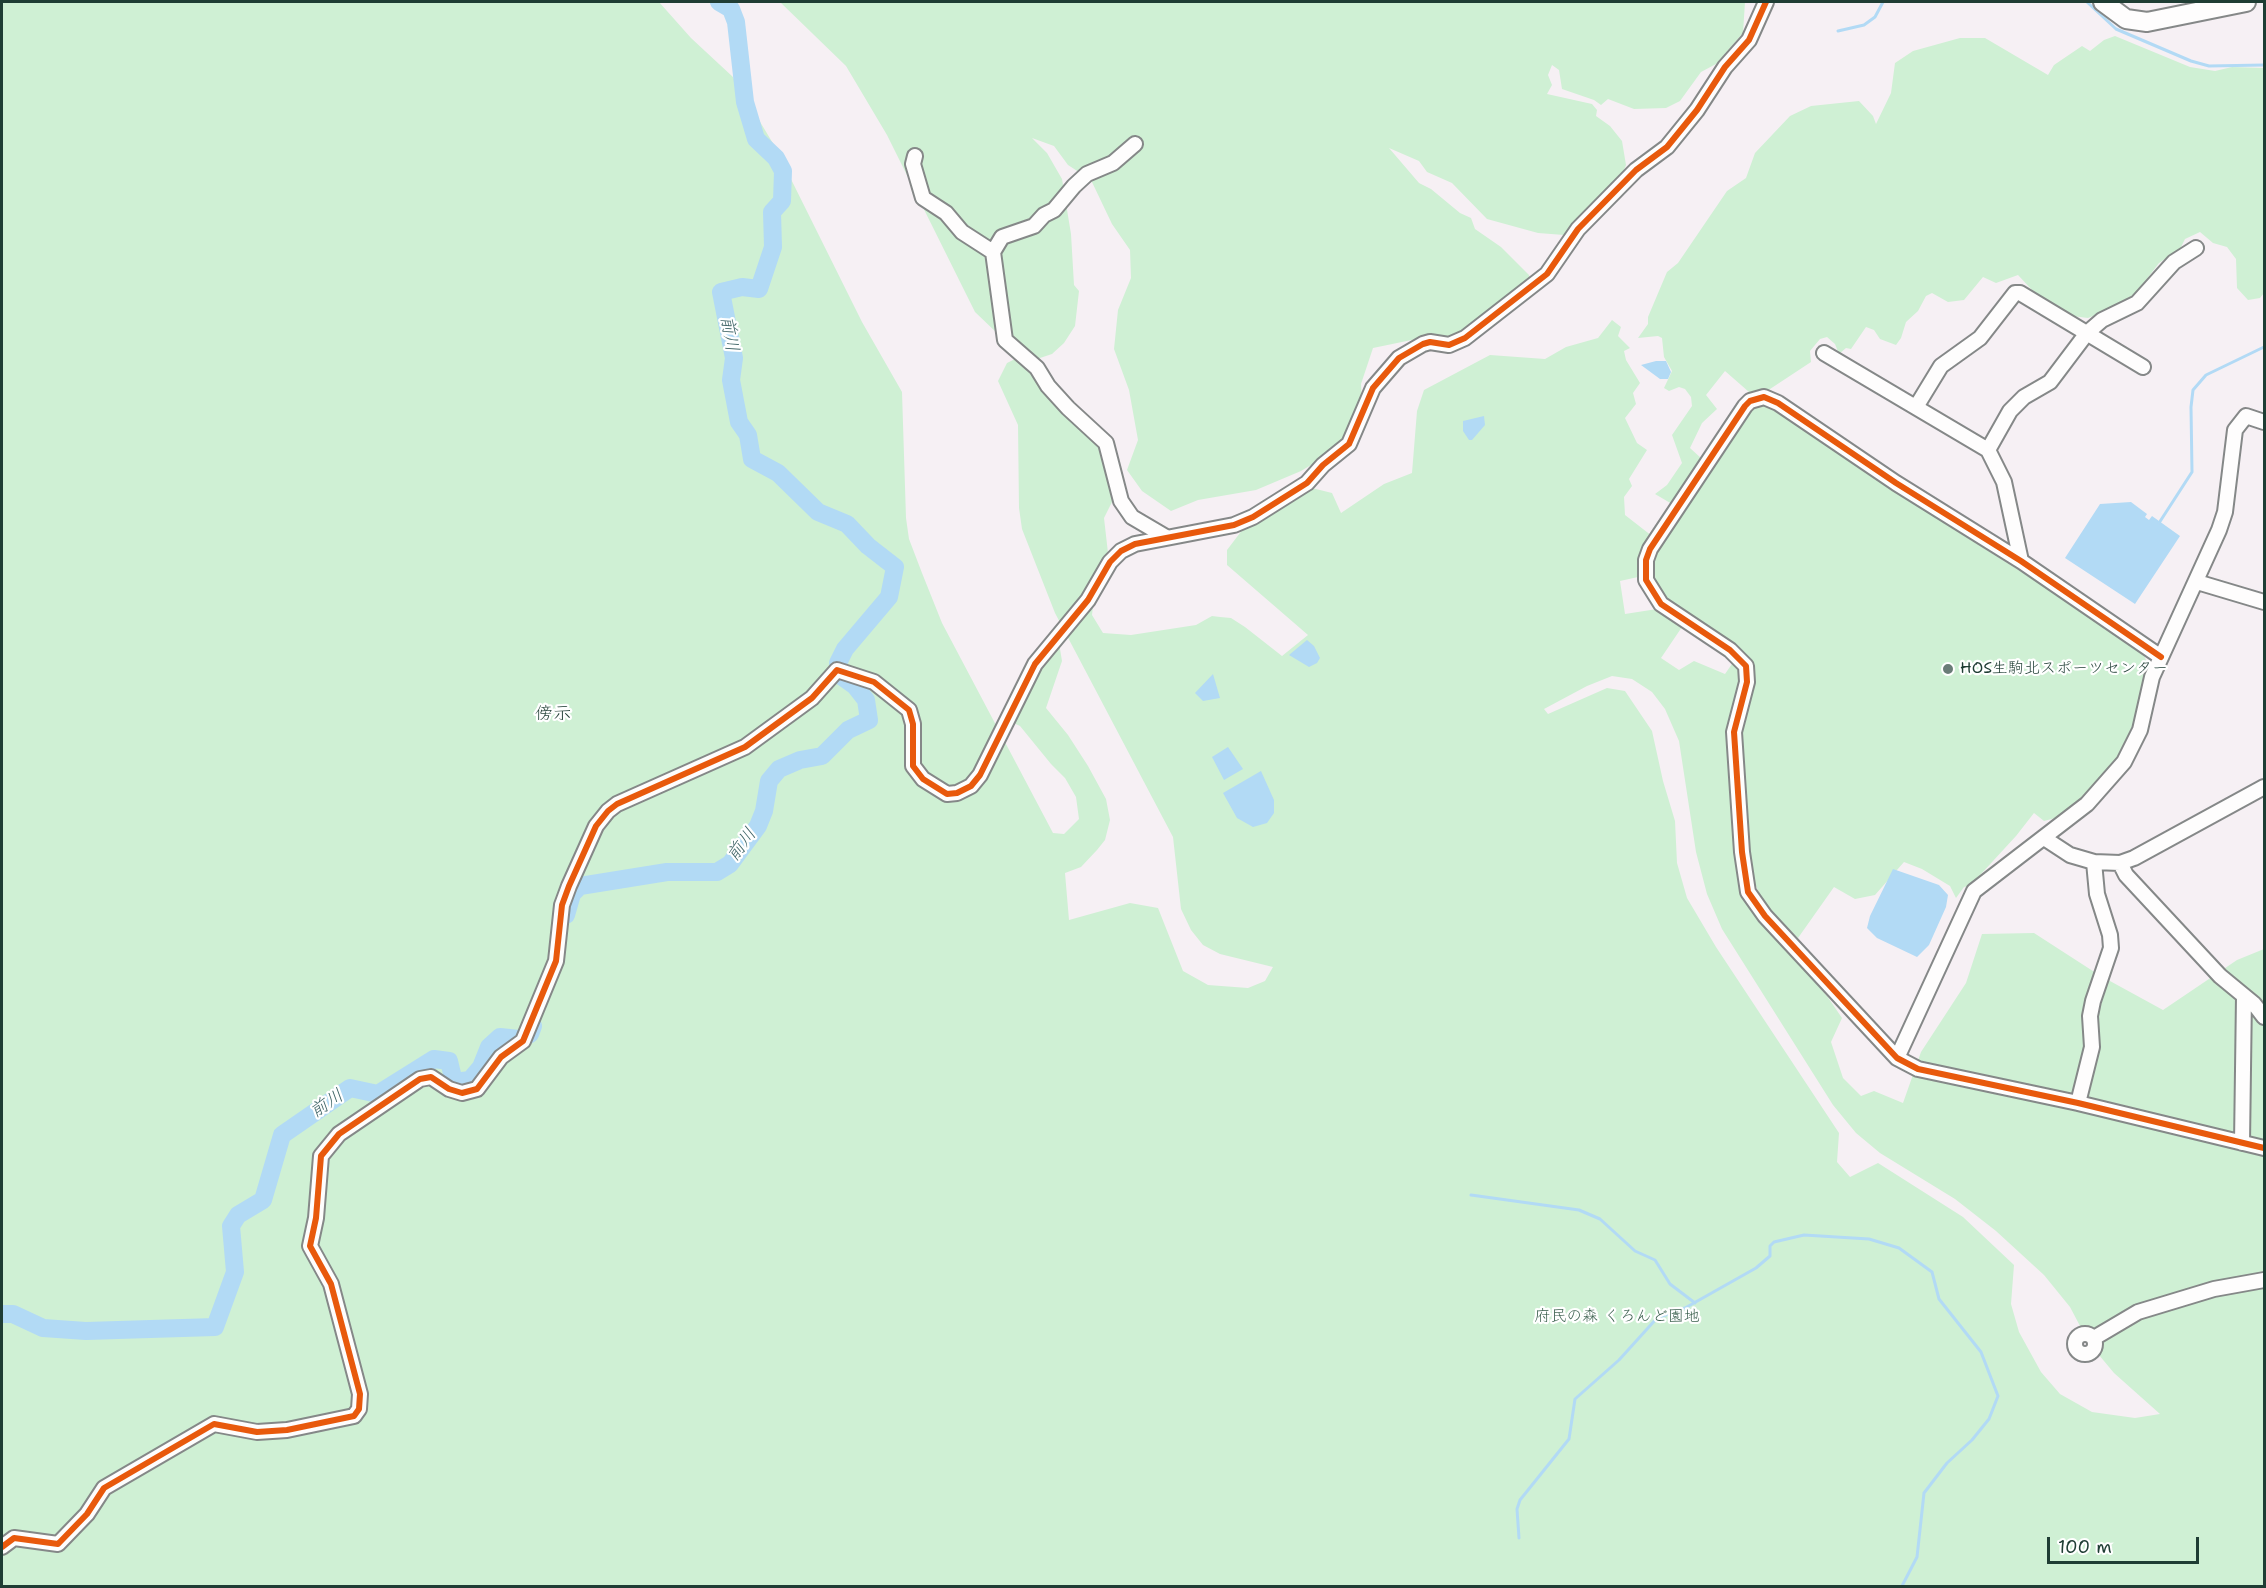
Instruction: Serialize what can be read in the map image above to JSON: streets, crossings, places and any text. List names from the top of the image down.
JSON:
{
  "districts": ["傍示"],
  "water": ["前川"],
  "parks": ["府民の森 くろんど園地"],
  "places": ["HOS生駒北スポーツセンター"],
  "scale_bar": "100 m"
}
